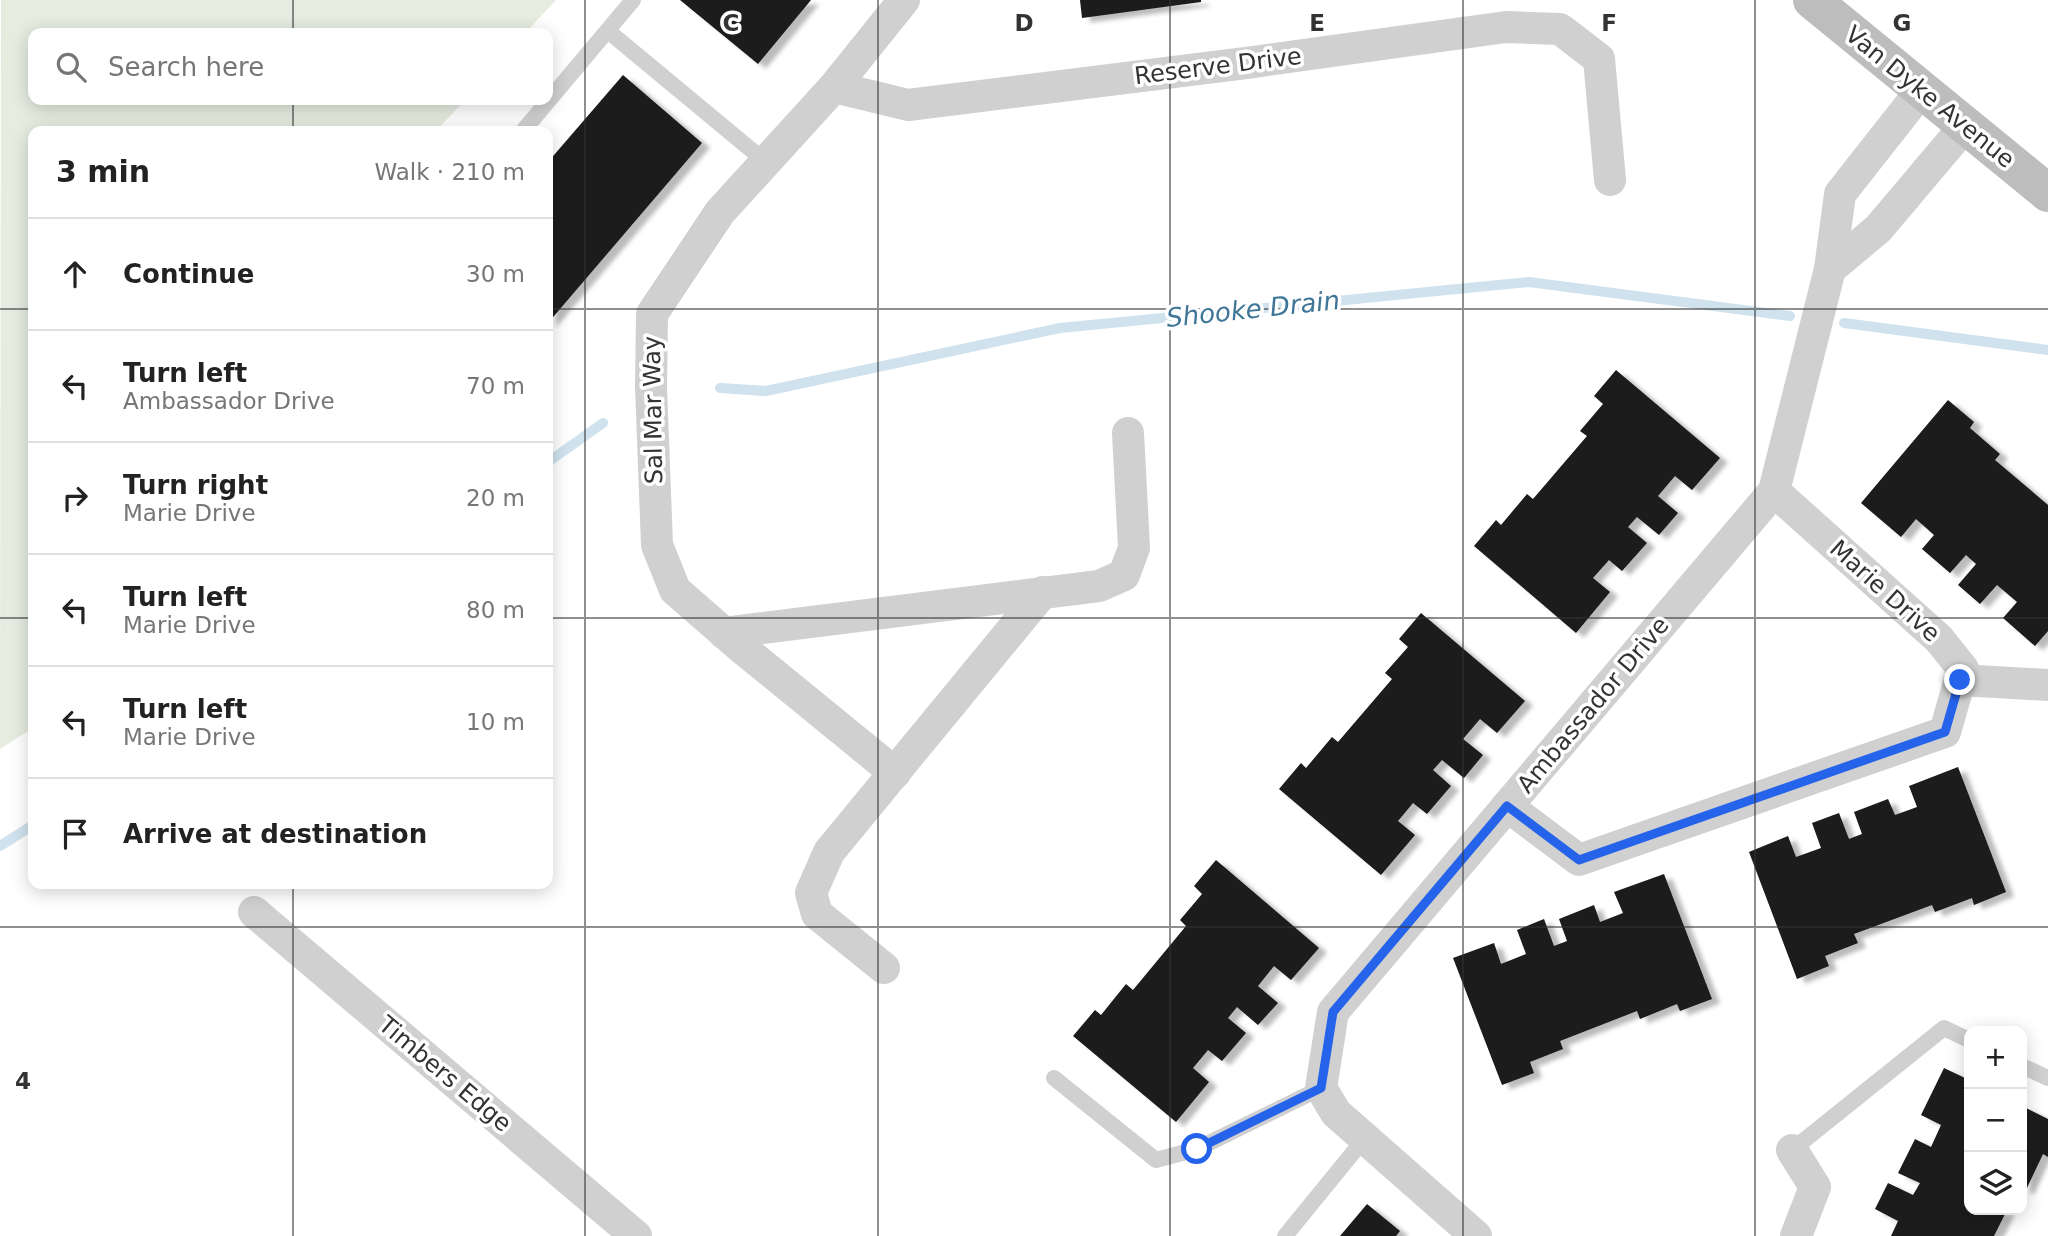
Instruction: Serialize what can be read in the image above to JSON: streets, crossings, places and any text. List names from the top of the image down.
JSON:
{
  "streets": {
    "main road": ["Van Dyke Avenue"],
    "street": [
      "Reserve Drive",
      "Sal Mar Way",
      "Marie Drive",
      "Ambassador Drive",
      "Timbers Edge"
    ]
  },
  "crossings": [
    ["Reserve Drive", "Sal Mar Way"],
    ["Van Dyke Avenue", "Ambassador Drive"],
    ["Marie Drive", "Ambassador Drive"]
  ],
  "water": ["Shooke Drain"],
  "page": {
    "search": "Search here",
    "heading": ["3 min", "Walk · 210 m"],
    "list": [
      ["Continue", "30 m"],
      ["Turn left", "Ambassador Drive", "70 m"],
      ["Turn right", "Marie Drive", "20 m"],
      ["Turn left", "Marie Drive", "80 m"],
      ["Turn left", "Marie Drive", "10 m"],
      "Arrive at destination"
    ],
    "map_buttons": ["+", "−"]
  },
  "grid": {
    "columns": [
      "C",
      "D",
      "E",
      "F",
      "G"
    ],
    "rows": ["4"]
  }
}
